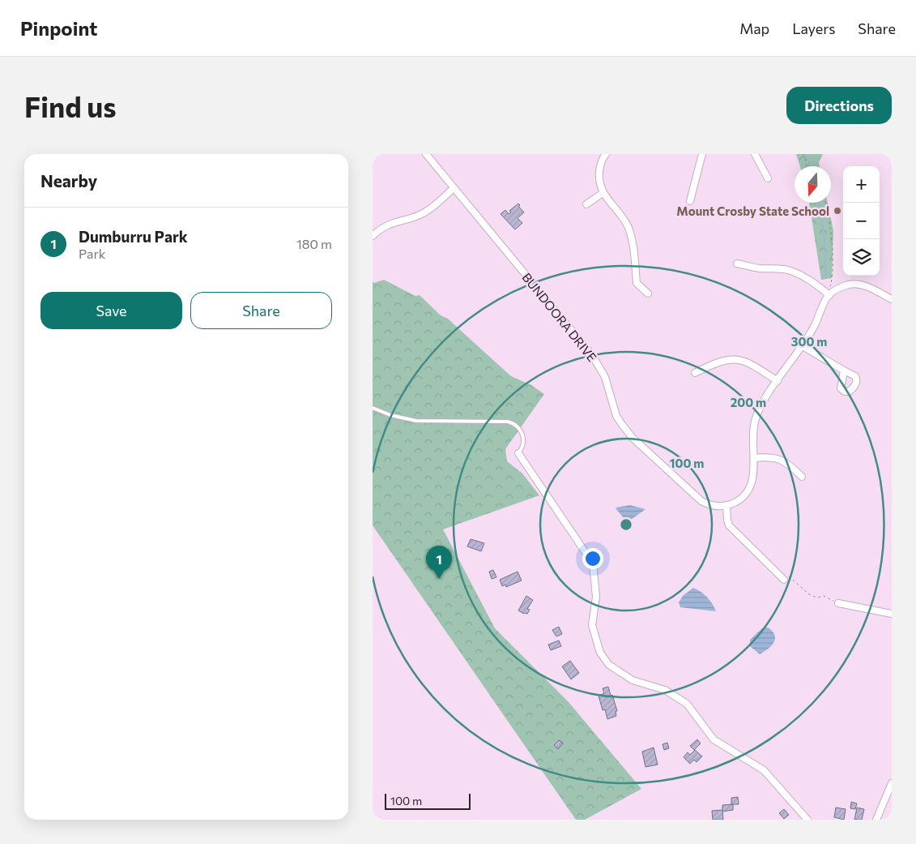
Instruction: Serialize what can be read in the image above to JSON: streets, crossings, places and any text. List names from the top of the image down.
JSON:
{
  "streets": {
    "street": ["BUNDOORA DRIVE"]
  },
  "places": ["Mount Crosby State School"],
  "scale_bar": "100 m",
  "north": "bottom",
  "page": {
    "header": "Pinpoint",
    "nav": ["Map", "Layers", "Share"],
    "buttons": [
      "Directions",
      ["Save", "Share"]
    ],
    "title": "Find us",
    "heading": "Nearby",
    "map_buttons": ["+", "−"],
    "list": [
      {
        "mark": "1",
        "name": "Dumburru Park",
        "note": "Park",
        "value": "180 m"
      }
    ],
    "pins": "1",
    "scale": "100 m"
  },
  "rings": ["300 m", "200 m", "100 m"]
}
